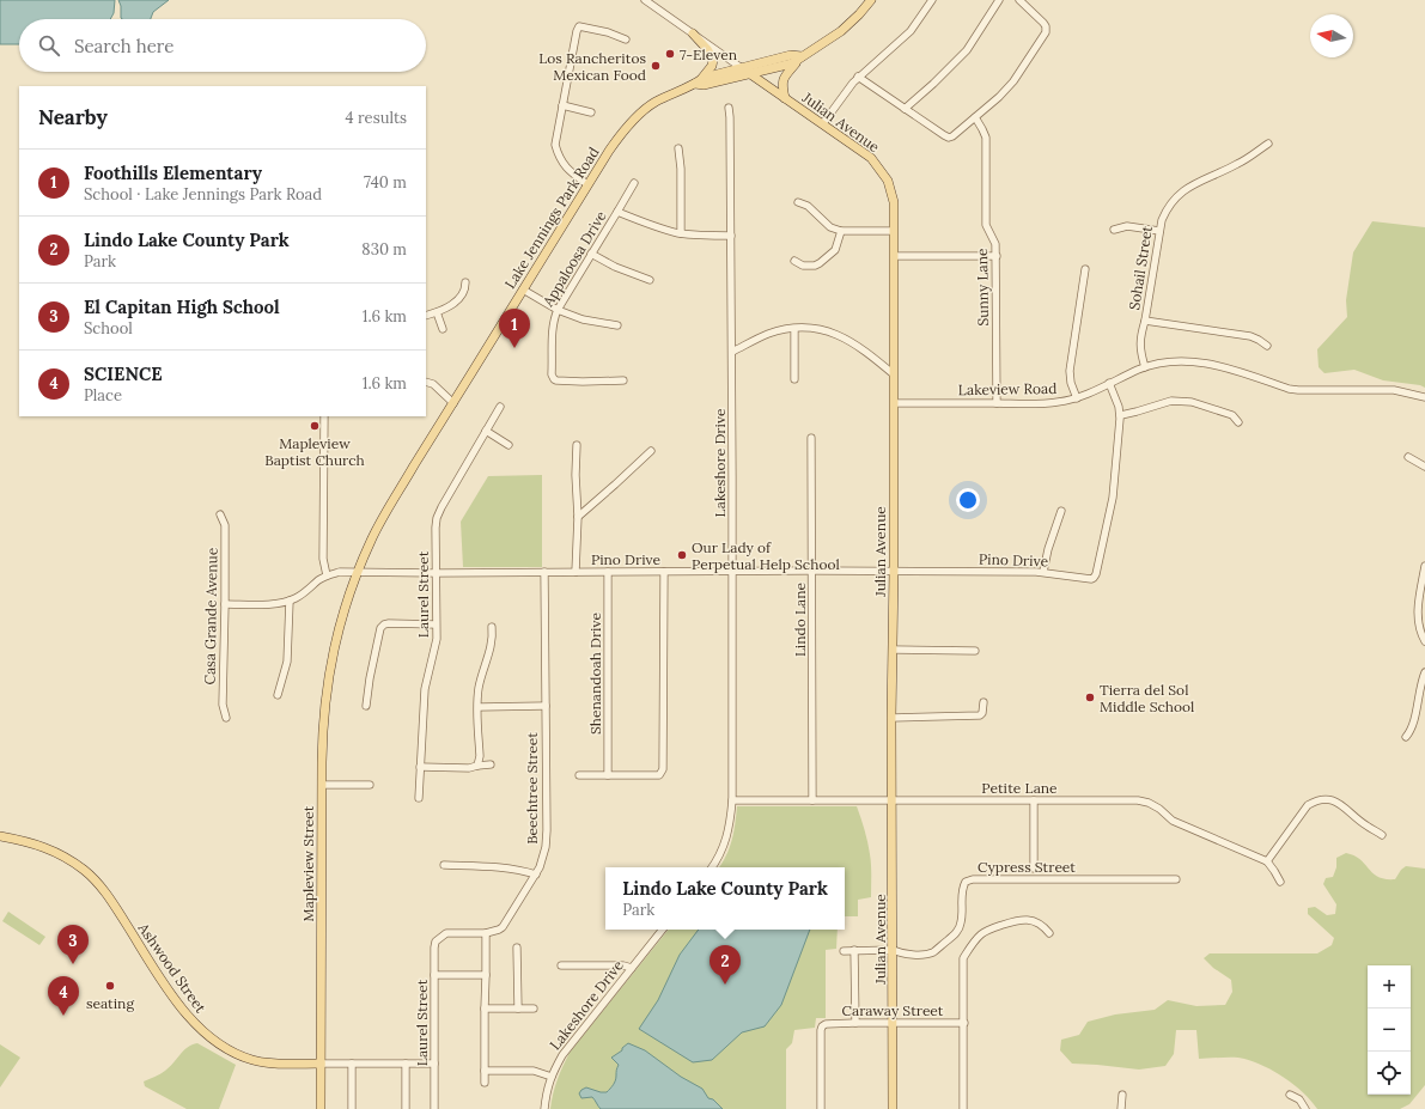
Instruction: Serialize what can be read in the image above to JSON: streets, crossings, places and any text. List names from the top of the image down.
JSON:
{
  "streets": {
    "main road": [
      "Julian Avenue",
      "Lake Jennings Park Road",
      "Mapleview Street",
      "Ashwood Street"
    ],
    "street": [
      "Appaloosa Drive",
      "Sohail Street",
      "Sunny Lane",
      "Lakeview Road",
      "Lakeshore Drive",
      "Pino Drive",
      "Laurel Street",
      "Casa Grande Avenue",
      "Lindo Lane",
      "Shenandoah Drive",
      "Petite Lane",
      "Beechtree Street",
      "Cypress Street",
      "Caraway Street"
    ]
  },
  "crossings": [
    ["Julian Avenue", "Lake Jennings Park Road"],
    ["Julian Avenue", "Lakeview Road"],
    ["Julian Avenue", "Pino Drive"],
    ["Julian Avenue", "Petite Lane"],
    ["Julian Avenue", "Cypress Street"],
    ["Julian Avenue", "Caraway Street"],
    ["Lake Jennings Park Road", "Pino Drive"],
    ["Lake Jennings Park Road", "Mapleview Street"],
    ["Sohail Street", "Lakeview Road"],
    ["Sunny Lane", "Lakeview Road"],
    ["Lakeview Road", "Pino Drive"],
    ["Lakeshore Drive", "Pino Drive"],
    ["Lakeshore Drive", "Petite Lane"],
    ["Pino Drive", "Laurel Street"],
    ["Pino Drive", "Lindo Lane"],
    ["Pino Drive", "Shenandoah Drive"],
    ["Pino Drive", "Beechtree Street"],
    ["Laurel Street", "Beechtree Street"],
    ["Laurel Street", "Ashwood Street"],
    ["Lindo Lane", "Petite Lane"],
    ["Mapleview Street", "Ashwood Street"]
  ],
  "places": [
    "7-Eleven",
    "Los Rancheritos Mexican Food",
    "Mapleview Baptist Church",
    "Our Lady of Perpetual Help School",
    "Tierra del Sol Middle School",
    "seating"
  ],
  "north": "left",
  "page": {
    "search": "Search here",
    "heading": ["Nearby", "4 results"],
    "list": [
      {
        "mark": "1",
        "name": "Foothills Elementary",
        "note": "School · Lake Jennings Park Road",
        "value": "740 m"
      },
      {
        "mark": "2",
        "name": "Lindo Lake County Park",
        "note": "Park",
        "value": "830 m"
      },
      {
        "mark": "3",
        "name": "El Capitan High School",
        "note": "School",
        "value": "1.6 km"
      },
      {
        "mark": "4",
        "name": "SCIENCE",
        "note": "Place",
        "value": "1.6 km"
      }
    ],
    "pins": [
      "1",
      "3",
      "2",
      "4"
    ],
    "popup": ["Lindo Lake County Park", "Park"],
    "map_buttons": ["+", "−"]
  }
}
